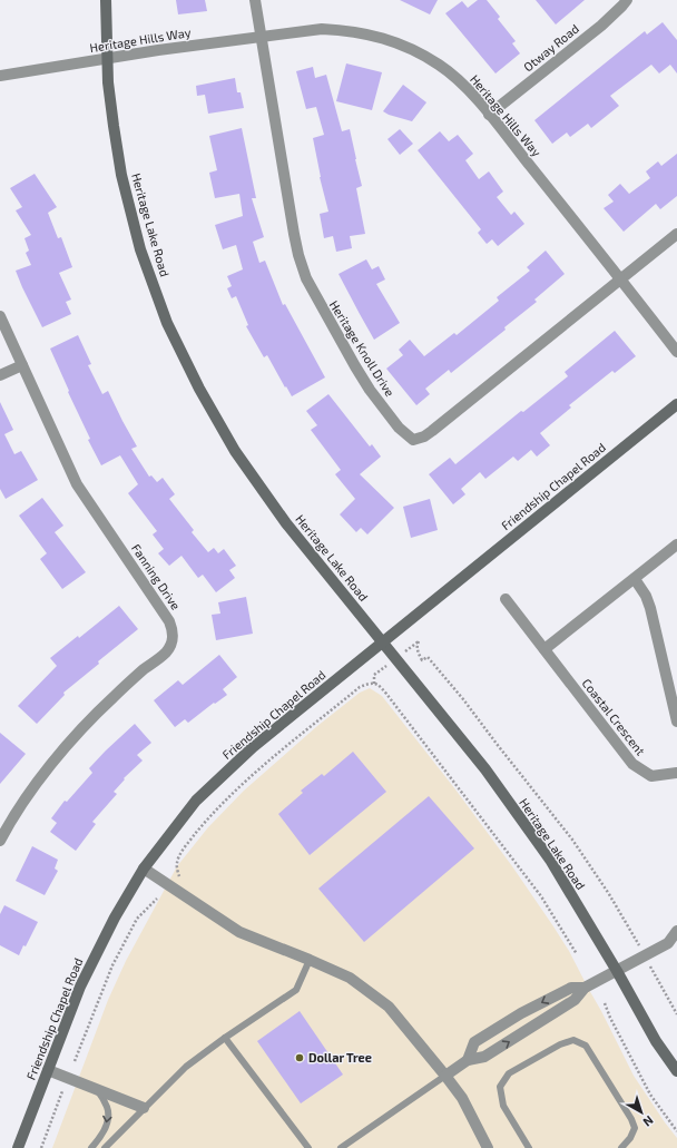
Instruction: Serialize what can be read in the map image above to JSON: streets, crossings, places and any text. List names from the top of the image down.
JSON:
{
  "streets": {
    "main road": ["Heritage Lake Road", "Friendship Chapel Road"],
    "street": [
      "Heritage Hills Way",
      "Otway Road",
      "Heritage Knoll Drive",
      "Fanning Drive",
      "Coastal Crescent"
    ]
  },
  "crossings": [
    ["Heritage Hills Way", "Otway Road"],
    ["Heritage Hills Way", "Heritage Lake Road"],
    ["Heritage Hills Way", "Heritage Knoll Drive"],
    ["Heritage Lake Road", "Friendship Chapel Road"]
  ],
  "places": ["Dollar Tree"],
  "north": "bottom right"
}
